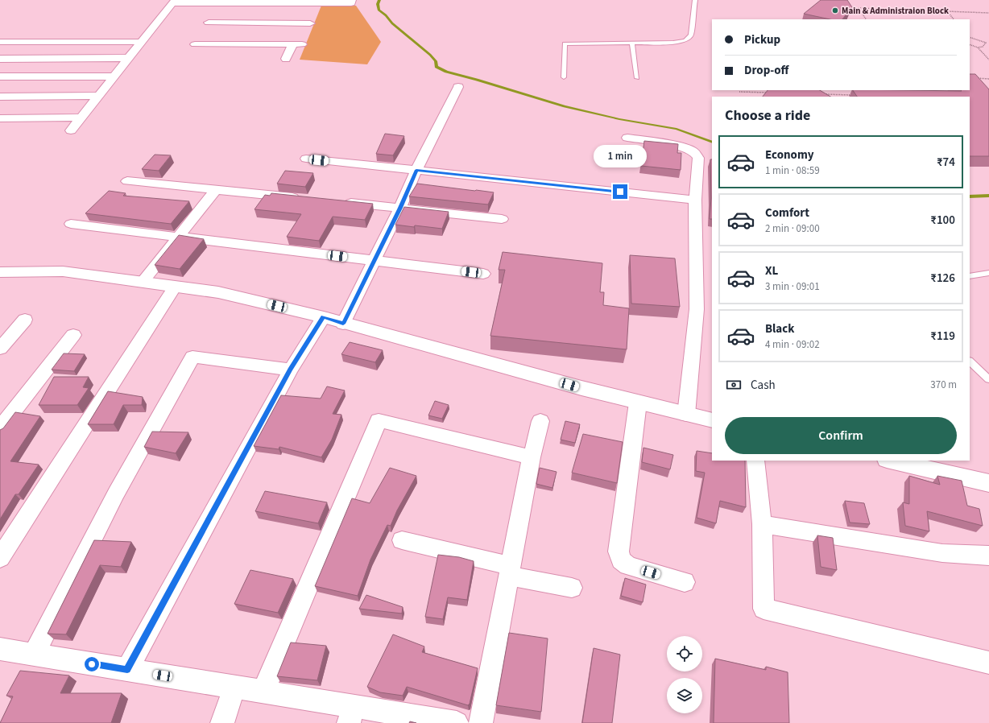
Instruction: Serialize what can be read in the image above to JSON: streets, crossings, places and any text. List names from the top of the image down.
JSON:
{
  "places": ["Main & Administraion Block"],
  "page": {
    "banner": ["Pickup", "Drop-off"],
    "heading": "Choose a ride",
    "list": [
      {
        "name": "Economy",
        "note": "1 min · 08:59",
        "value": "₹74"
      },
      {
        "name": "Comfort",
        "note": "2 min · 09:00",
        "value": "₹100"
      },
      {
        "name": "XL",
        "note": "3 min · 09:01",
        "value": "₹126"
      },
      {
        "name": "Black",
        "note": "4 min · 09:02",
        "value": "₹119"
      }
    ],
    "bubble": "1 min",
    "pay": ["Cash", "370 m"],
    "buttons": "Confirm"
  }
}
